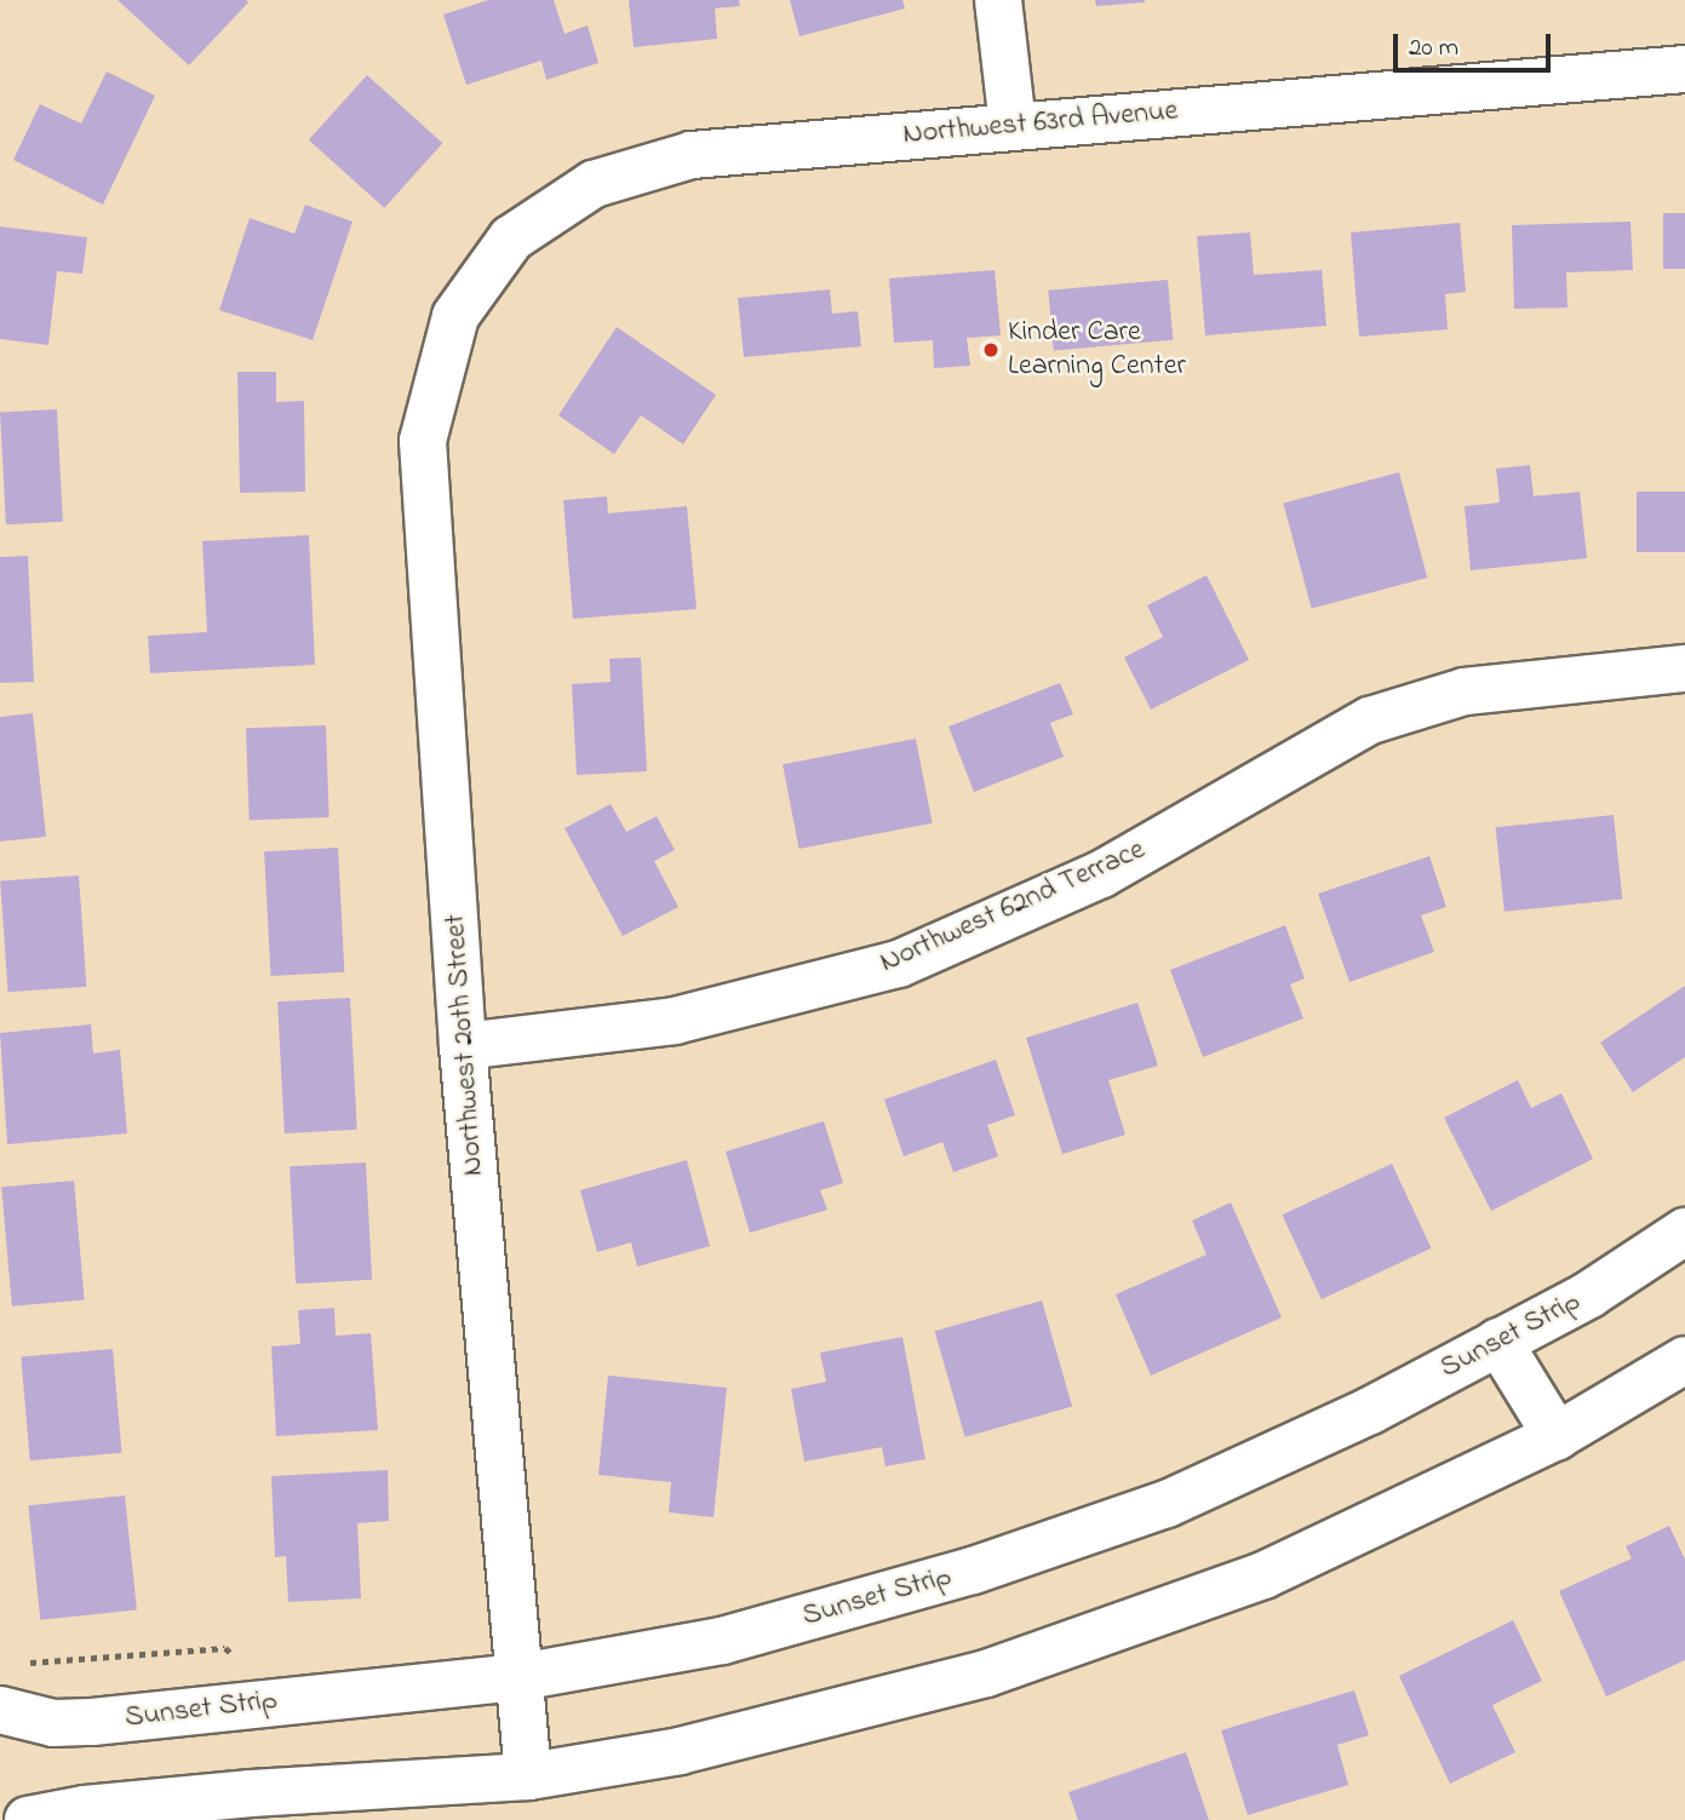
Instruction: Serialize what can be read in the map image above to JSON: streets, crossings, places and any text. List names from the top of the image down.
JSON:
{
  "streets": {
    "street": [
      "Northwest 63rd Avenue",
      "Northwest 62nd Terrace",
      "Northwest 20th Street",
      "Sunset Strip"
    ]
  },
  "crossings": [
    ["Northwest 63rd Avenue", "Northwest 20th Street"],
    ["Northwest 62nd Terrace", "Northwest 20th Street"],
    ["Northwest 20th Street", "Sunset Strip"]
  ],
  "places": ["Kinder Care Learning Center"],
  "scale_bar": "20 m"
}
